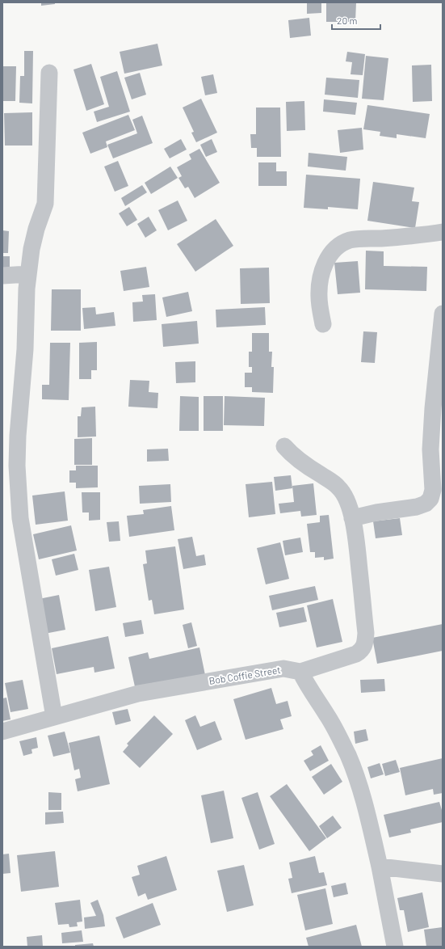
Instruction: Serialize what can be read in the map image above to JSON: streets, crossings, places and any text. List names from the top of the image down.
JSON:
{
  "streets": {
    "street": ["Bob Coffie Street"]
  },
  "scale_bar": "20 m"
}
